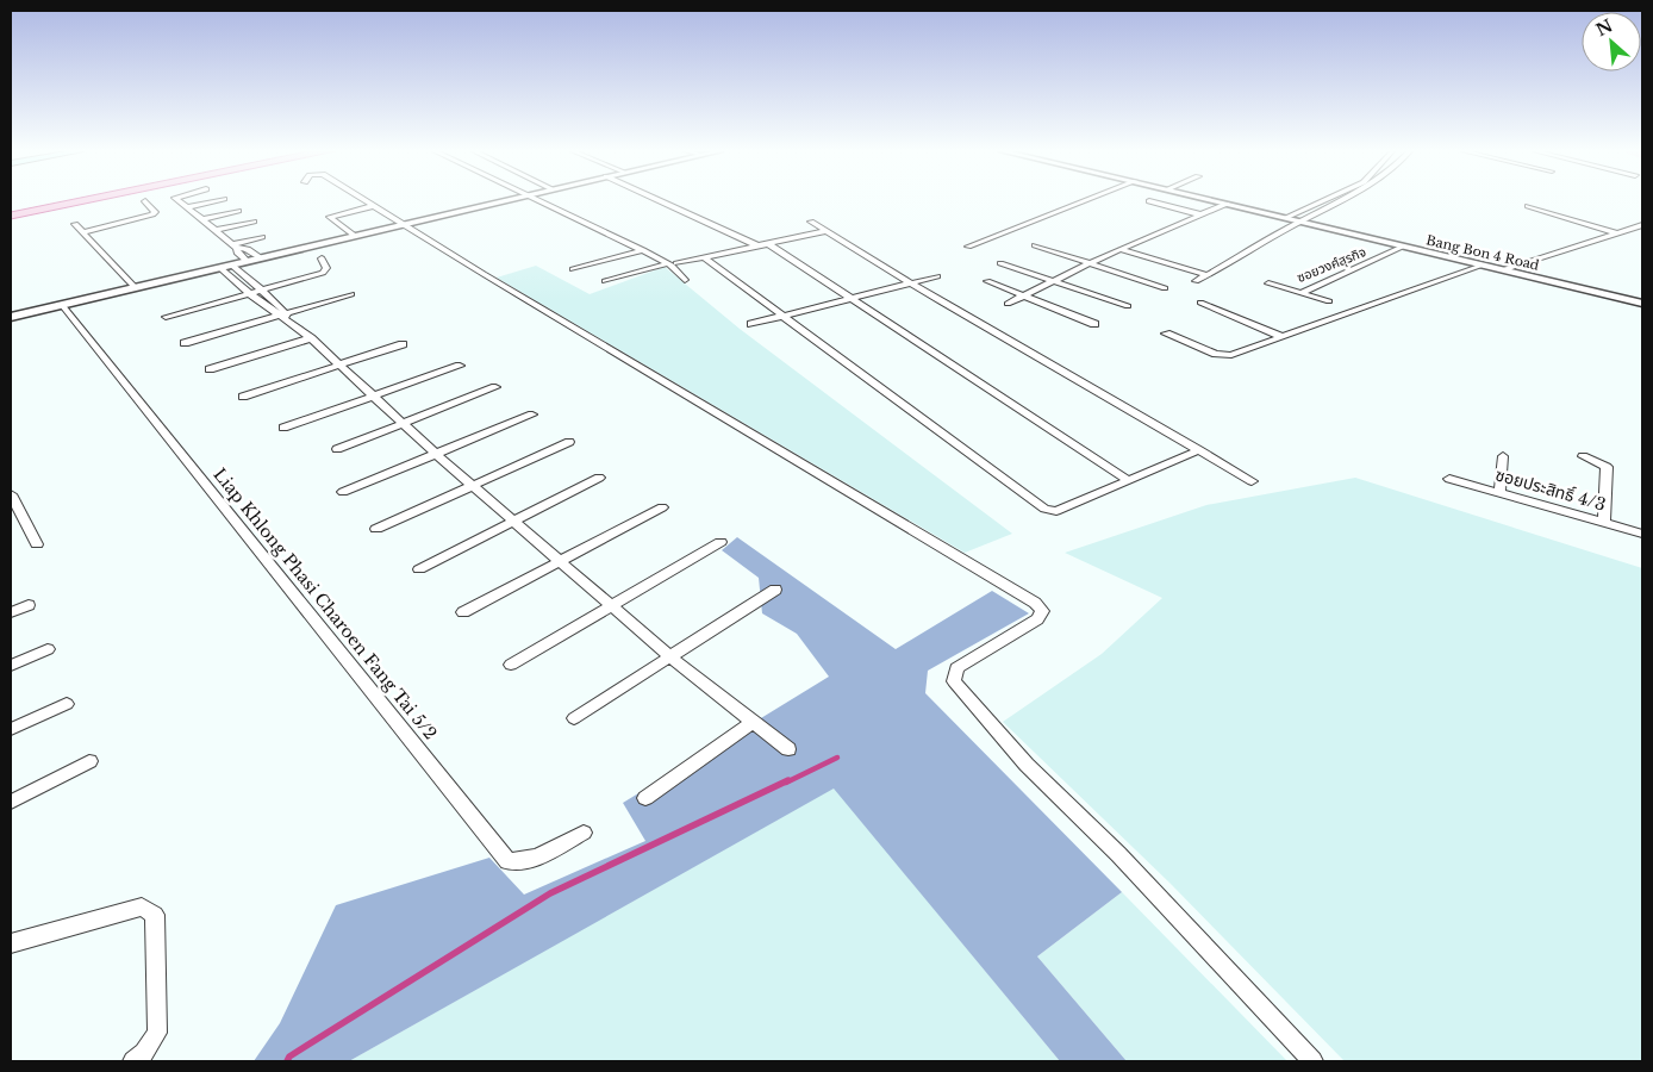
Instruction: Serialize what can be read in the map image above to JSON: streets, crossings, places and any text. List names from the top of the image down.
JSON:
{
  "streets": {
    "street": [
      "Bang Bon 4 Road",
      "ซอยวงศ์สุรกิจ",
      "ซอยประสิทธิ์ 4/3",
      "Liap Khlong Phasi Charoen Fang Tai 5/2"
    ]
  },
  "crossings": [
    ["Bang Bon 4 Road", "ซอยวงศ์สุรกิจ"]
  ],
  "north": "top left"
}
